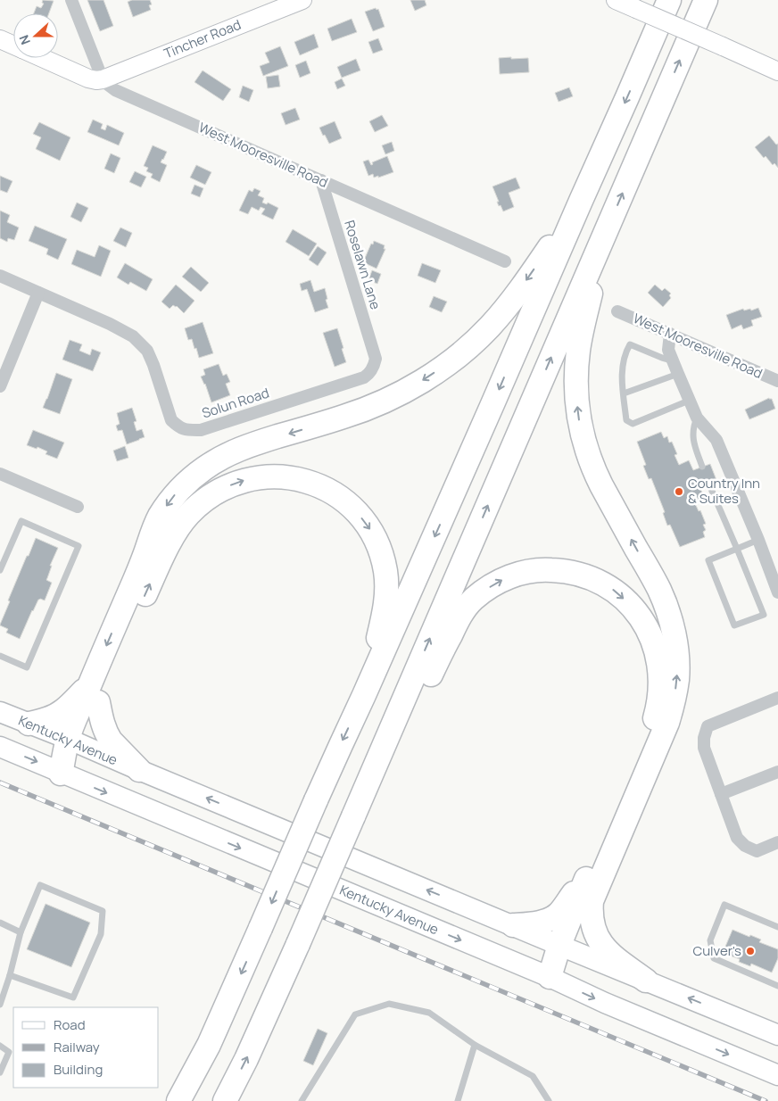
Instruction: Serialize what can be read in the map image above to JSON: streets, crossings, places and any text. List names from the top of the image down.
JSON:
{
  "streets": {
    "main road": ["Kentucky Avenue"],
    "street": [
      "Tincher Road",
      "West Mooresville Road",
      "Roselawn Lane",
      "Solun Road"
    ]
  },
  "crossings": [
    ["Tincher Road", "West Mooresville Road"],
    ["West Mooresville Road", "Roselawn Lane"],
    ["Roselawn Lane", "Solun Road"]
  ],
  "places": ["Country Inn & Suites", "Culver's"],
  "legend": ["Road", "Railway", "Building"],
  "north": "left"
}
